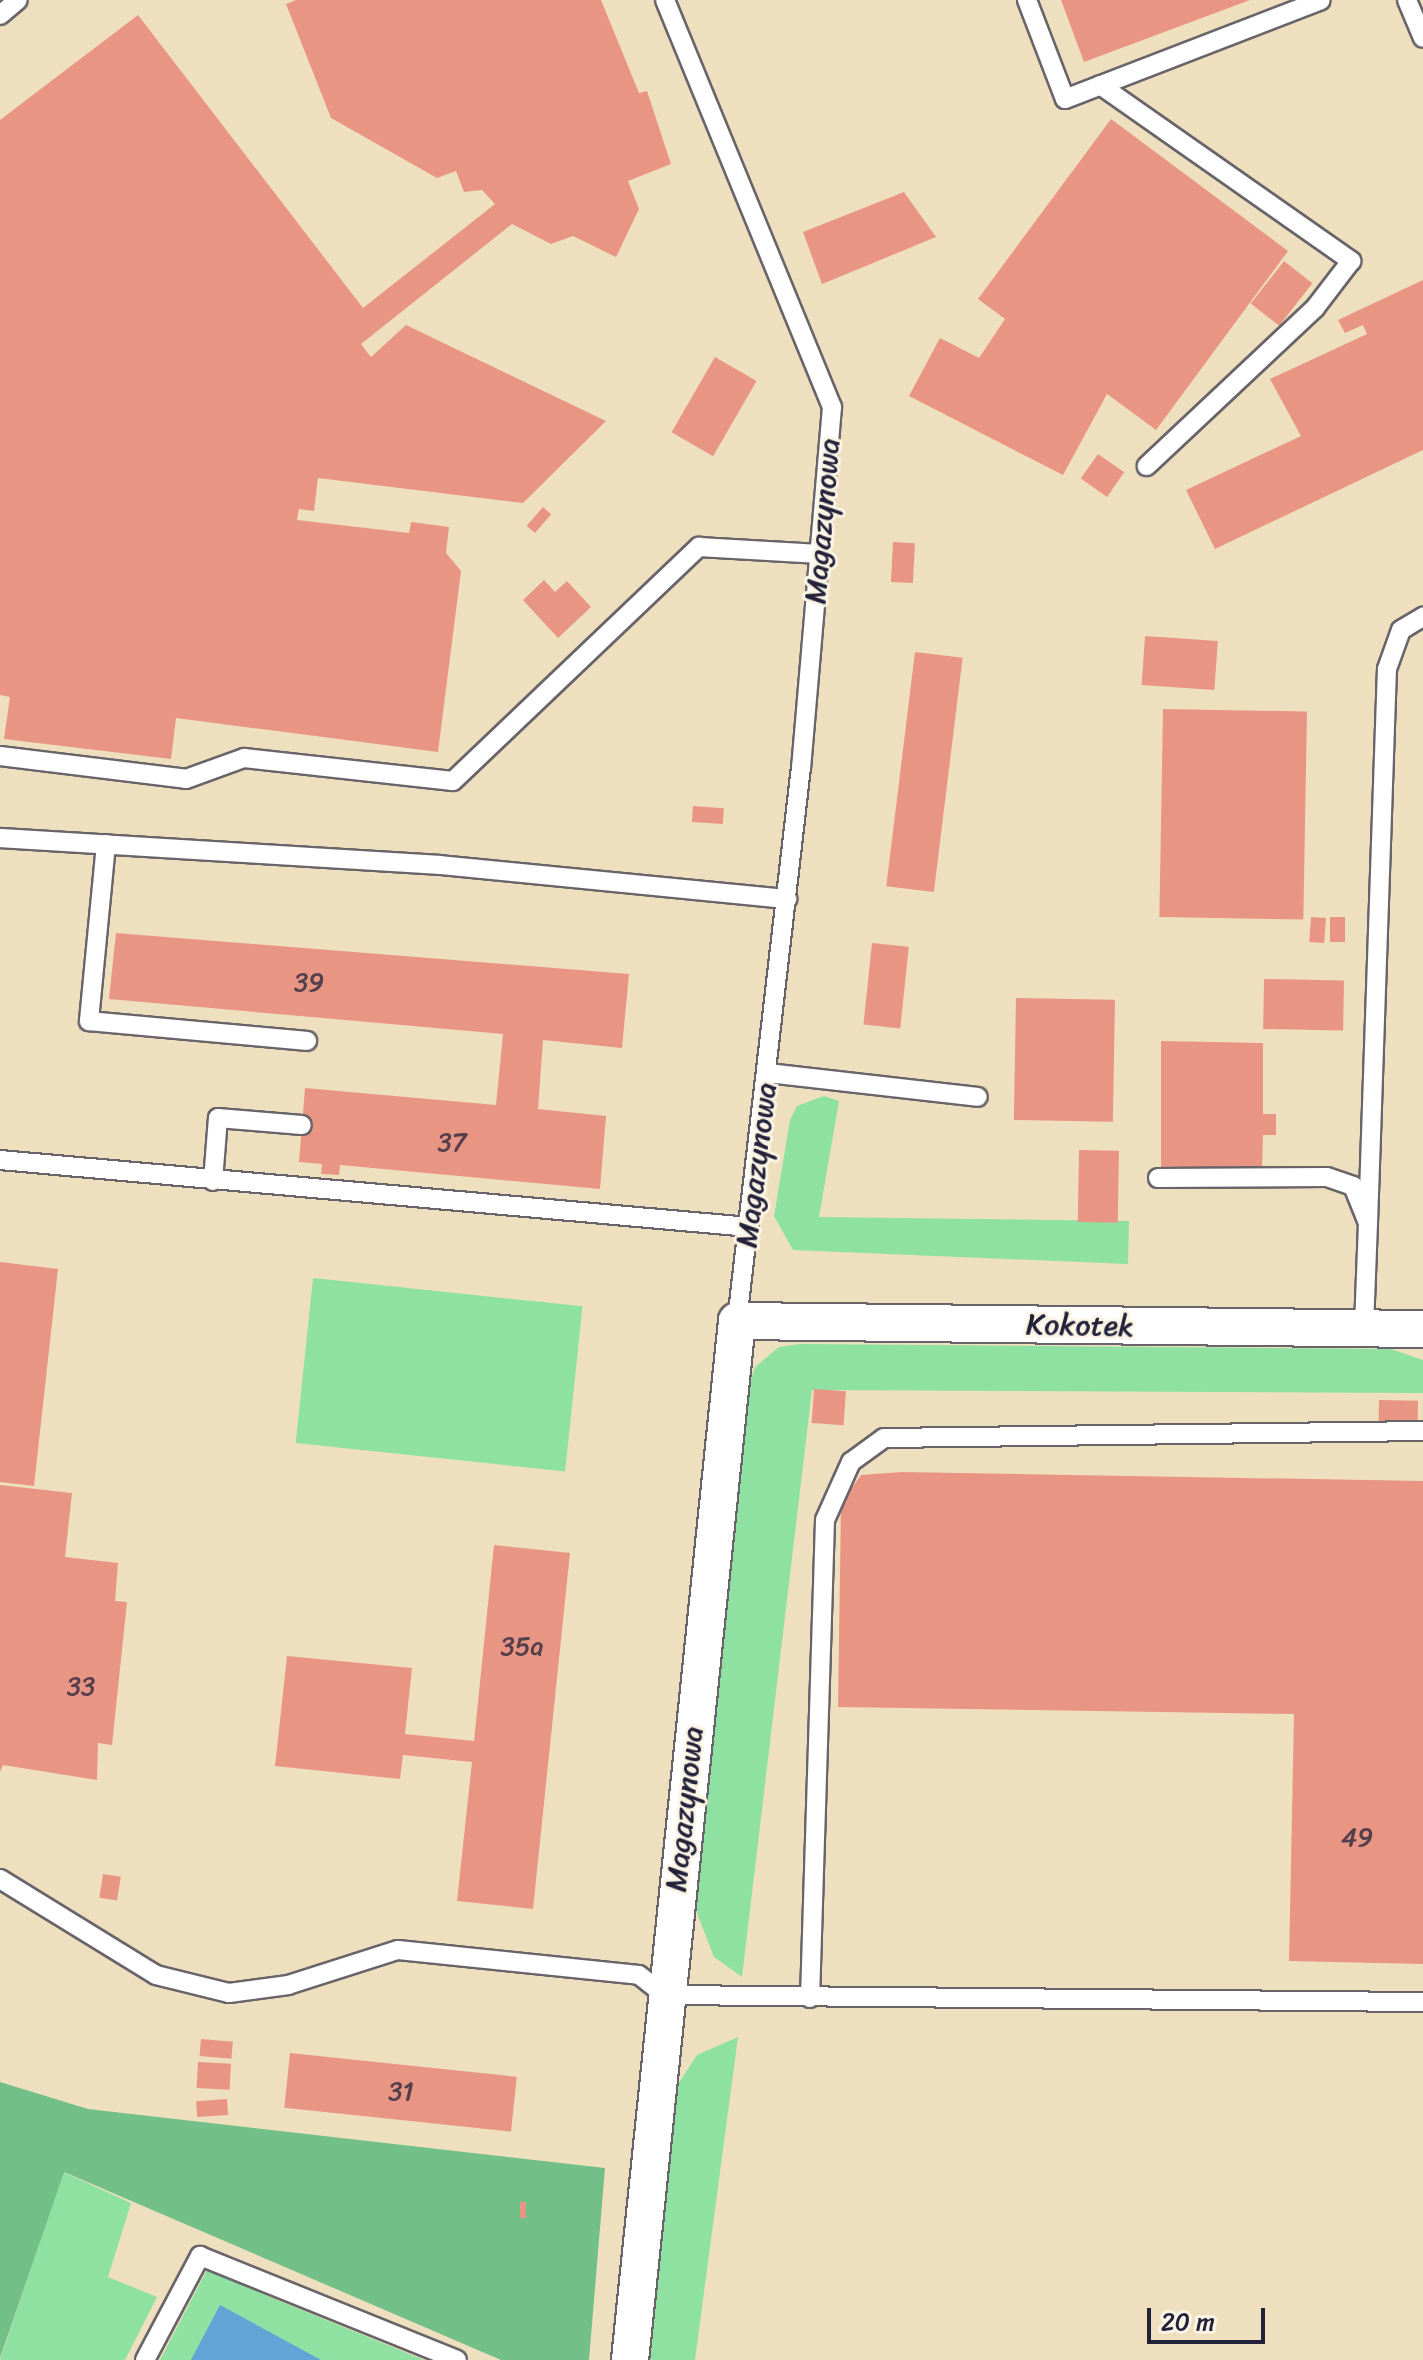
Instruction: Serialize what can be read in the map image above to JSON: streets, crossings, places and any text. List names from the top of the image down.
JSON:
{
  "streets": {
    "street": ["Magazynowa", "Kokotek"]
  },
  "crossings": [
    ["Magazynowa", "Kokotek"]
  ],
  "house_numbers": [
    "39",
    "37",
    "35a",
    "33",
    "49",
    "31"
  ],
  "scale_bar": "20 m"
}
